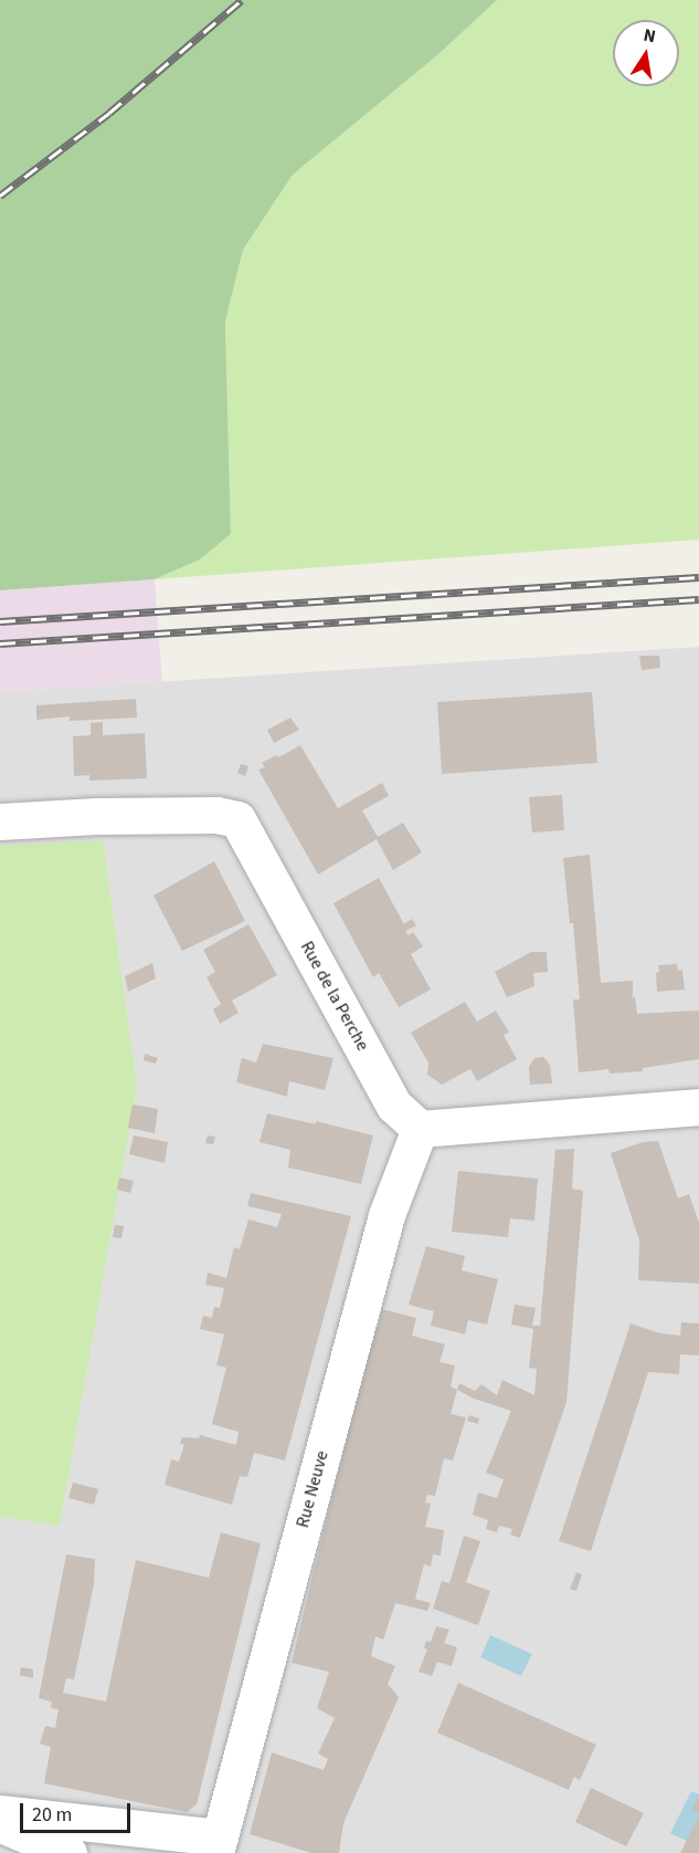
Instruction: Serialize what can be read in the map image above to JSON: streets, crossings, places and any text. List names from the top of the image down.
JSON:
{
  "streets": {
    "street": ["Rue de la Perche", "Rue Neuve"]
  },
  "crossings": [
    ["Rue de la Perche", "Rue Neuve"]
  ],
  "scale_bar": "20 m",
  "north": "top"
}
